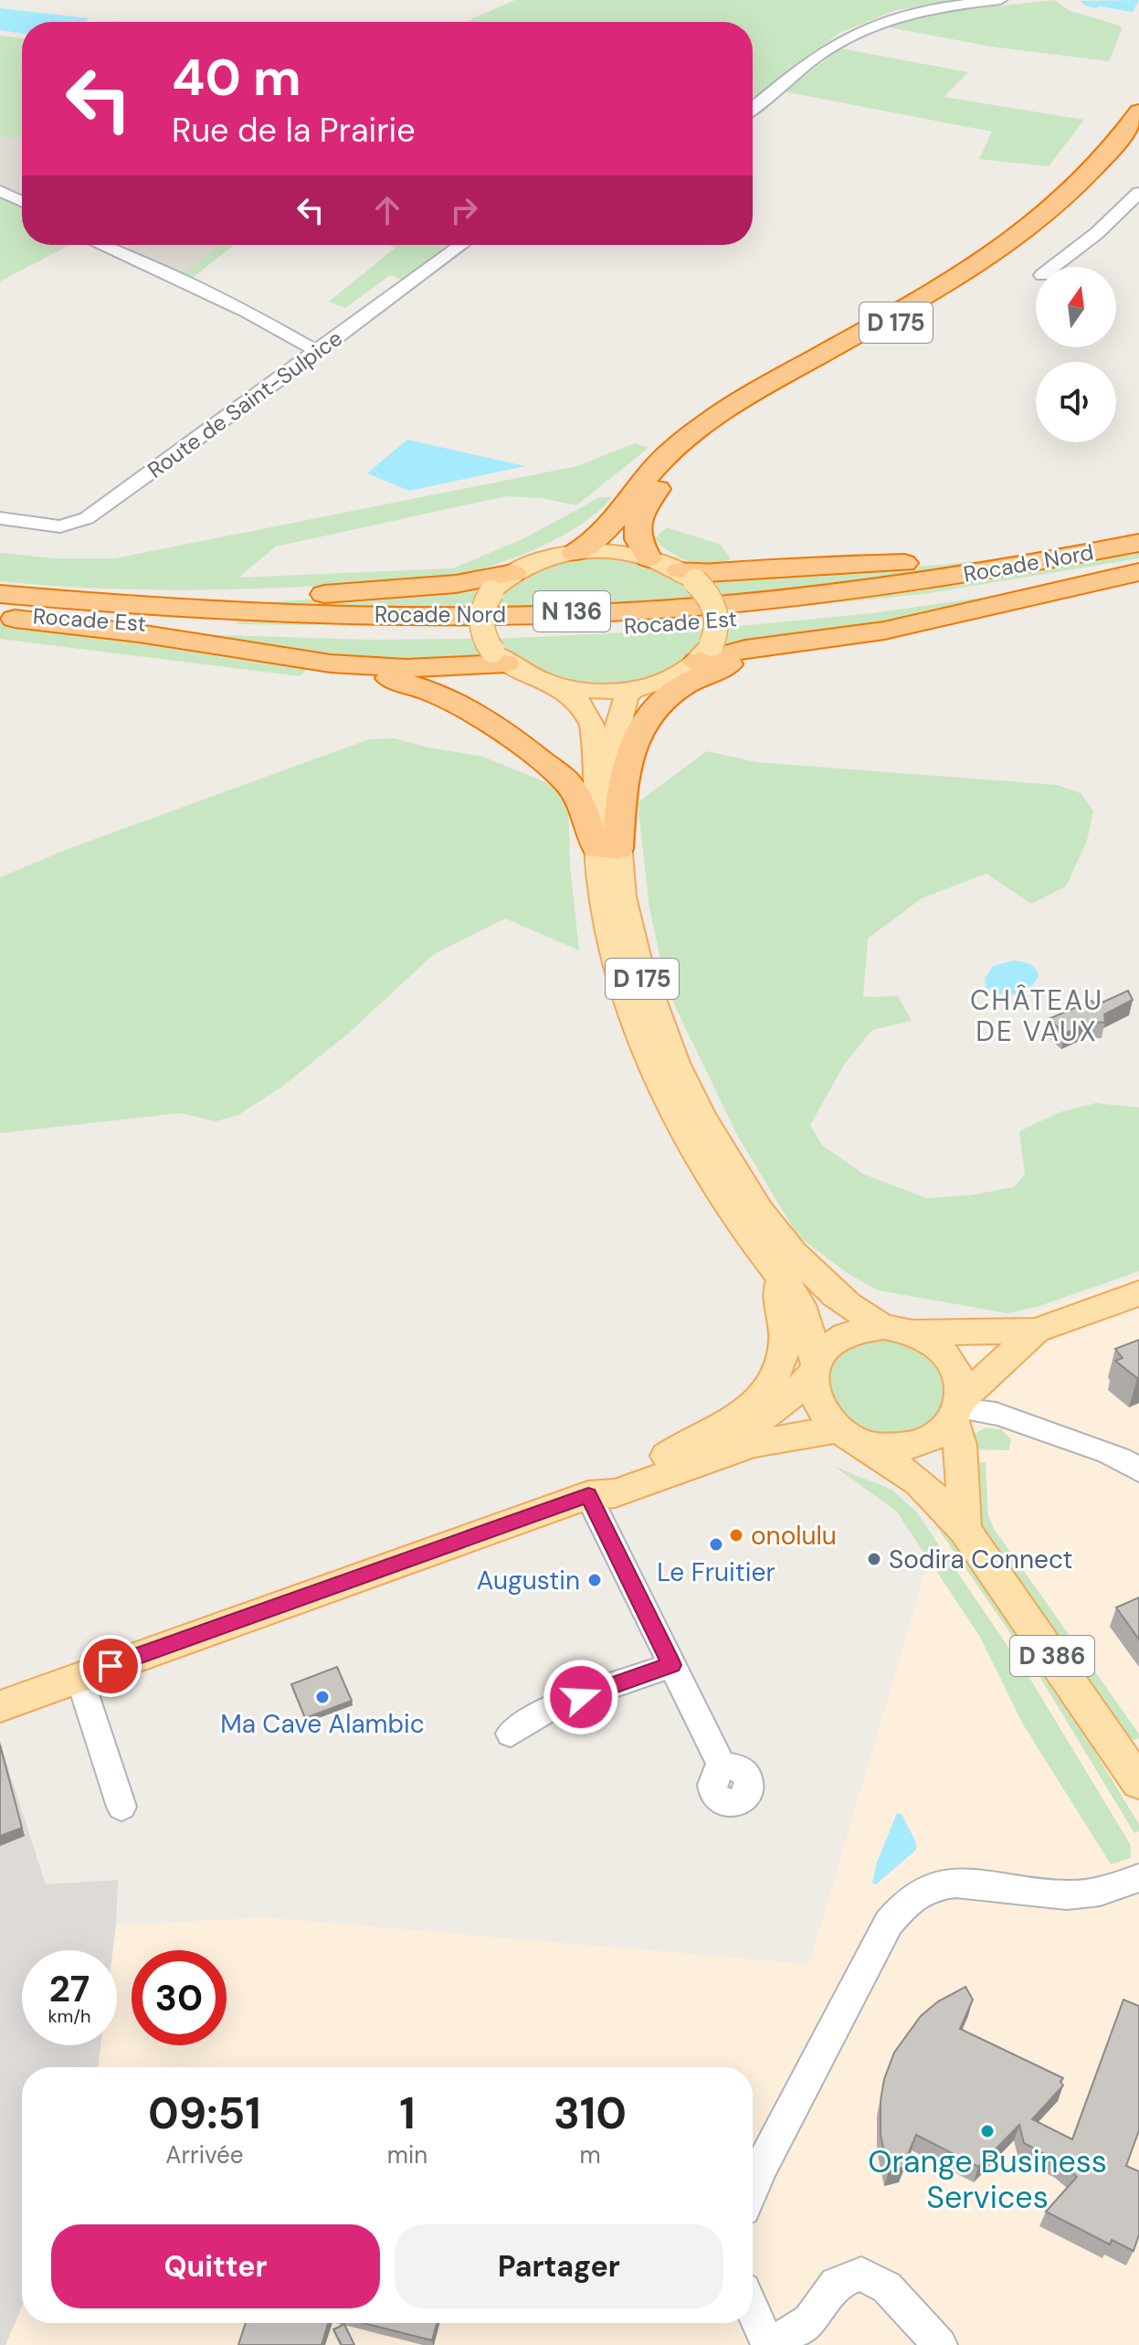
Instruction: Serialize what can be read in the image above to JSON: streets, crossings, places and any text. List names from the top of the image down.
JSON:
{
  "streets": {
    "highway": [
      "D 175",
      "Rocade Nord",
      "N 136",
      "Rocade Est"
    ],
    "main road": ["D 386"],
    "street": ["Route de Saint-Sulpice"]
  },
  "crossings": [
    ["D 175", "D 386"]
  ],
  "districts": ["CHÂTEAU DE VAUX"],
  "places": [
    "onolulu",
    "Le Fruitier",
    "Sodira Connect",
    "Augustin",
    "Ma Cave Alambic",
    "Orange Business Services"
  ],
  "north": "top",
  "page": {
    "turn": ["40 m", "Rue de la Prairie"],
    "speed": "27 km/h",
    "limit": "30",
    "eta": [
      "09:51",
      "Arrivée",
      "1",
      "min",
      "310",
      "m"
    ],
    "buttons": ["Quitter", "Partager"]
  }
}
